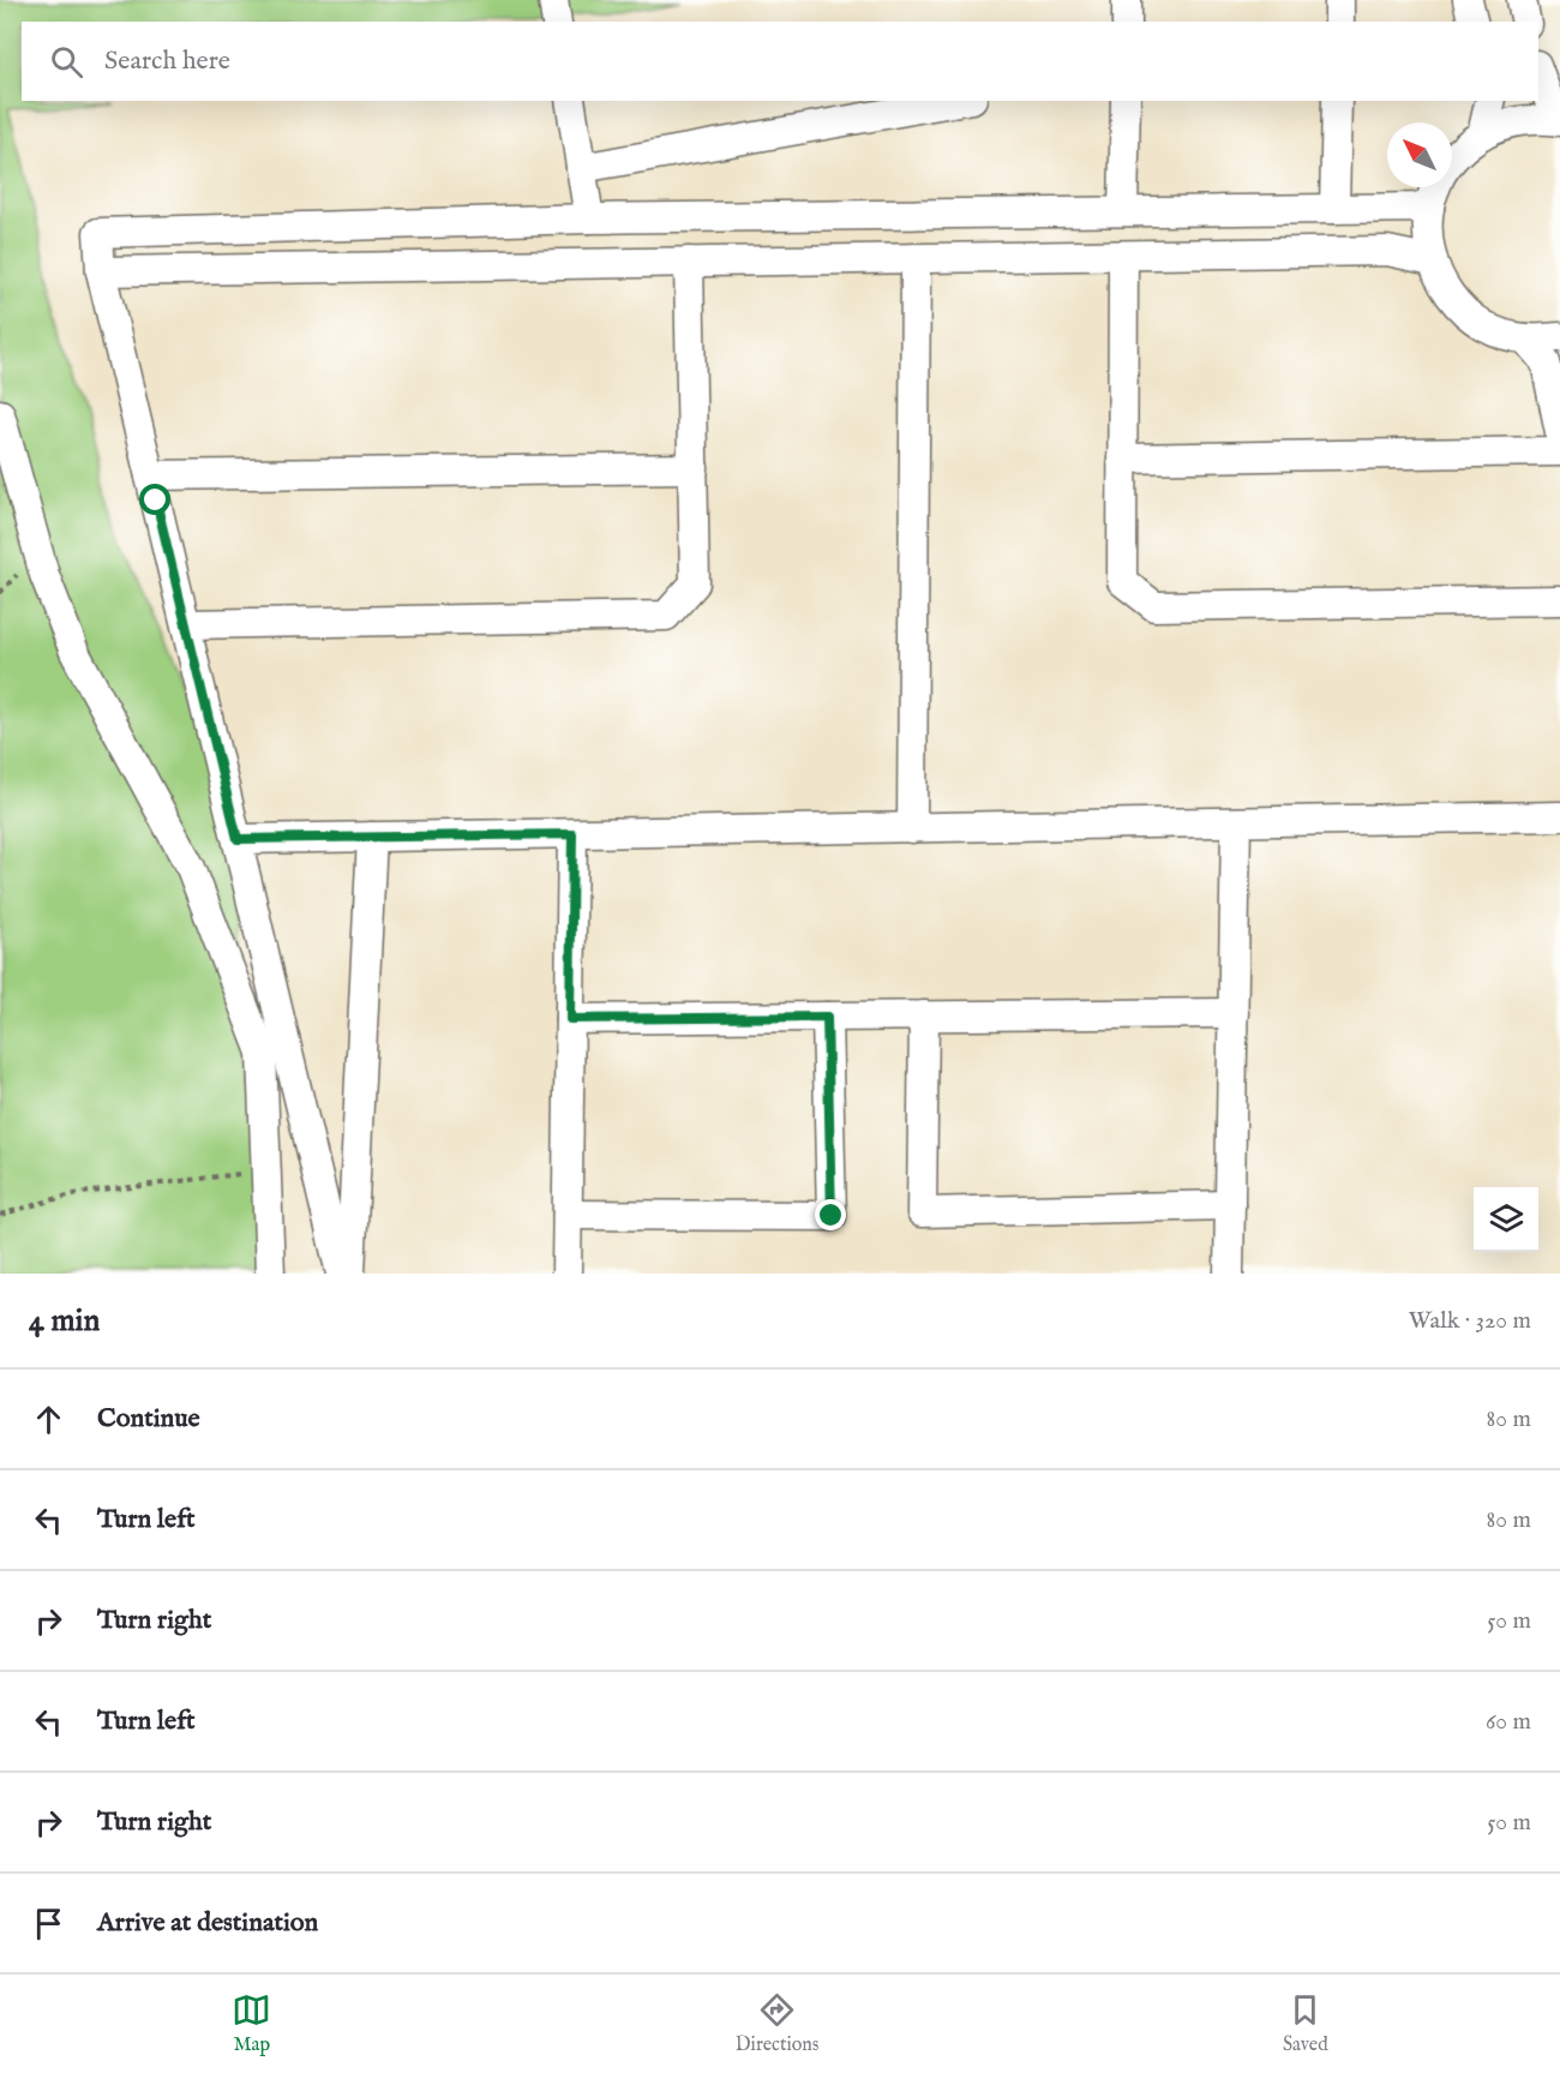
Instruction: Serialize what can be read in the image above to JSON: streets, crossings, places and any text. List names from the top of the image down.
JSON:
{
  "north": "top left",
  "page": {
    "search": "Search here",
    "heading": ["4 min", "Walk · 320 m"],
    "list": [
      ["Continue", "80 m"],
      ["Turn left", "80 m"],
      ["Turn right", "50 m"],
      ["Turn left", "60 m"],
      ["Turn right", "50 m"],
      "Arrive at destination"
    ],
    "nav": ["Map", "Directions", "Saved"]
  }
}
